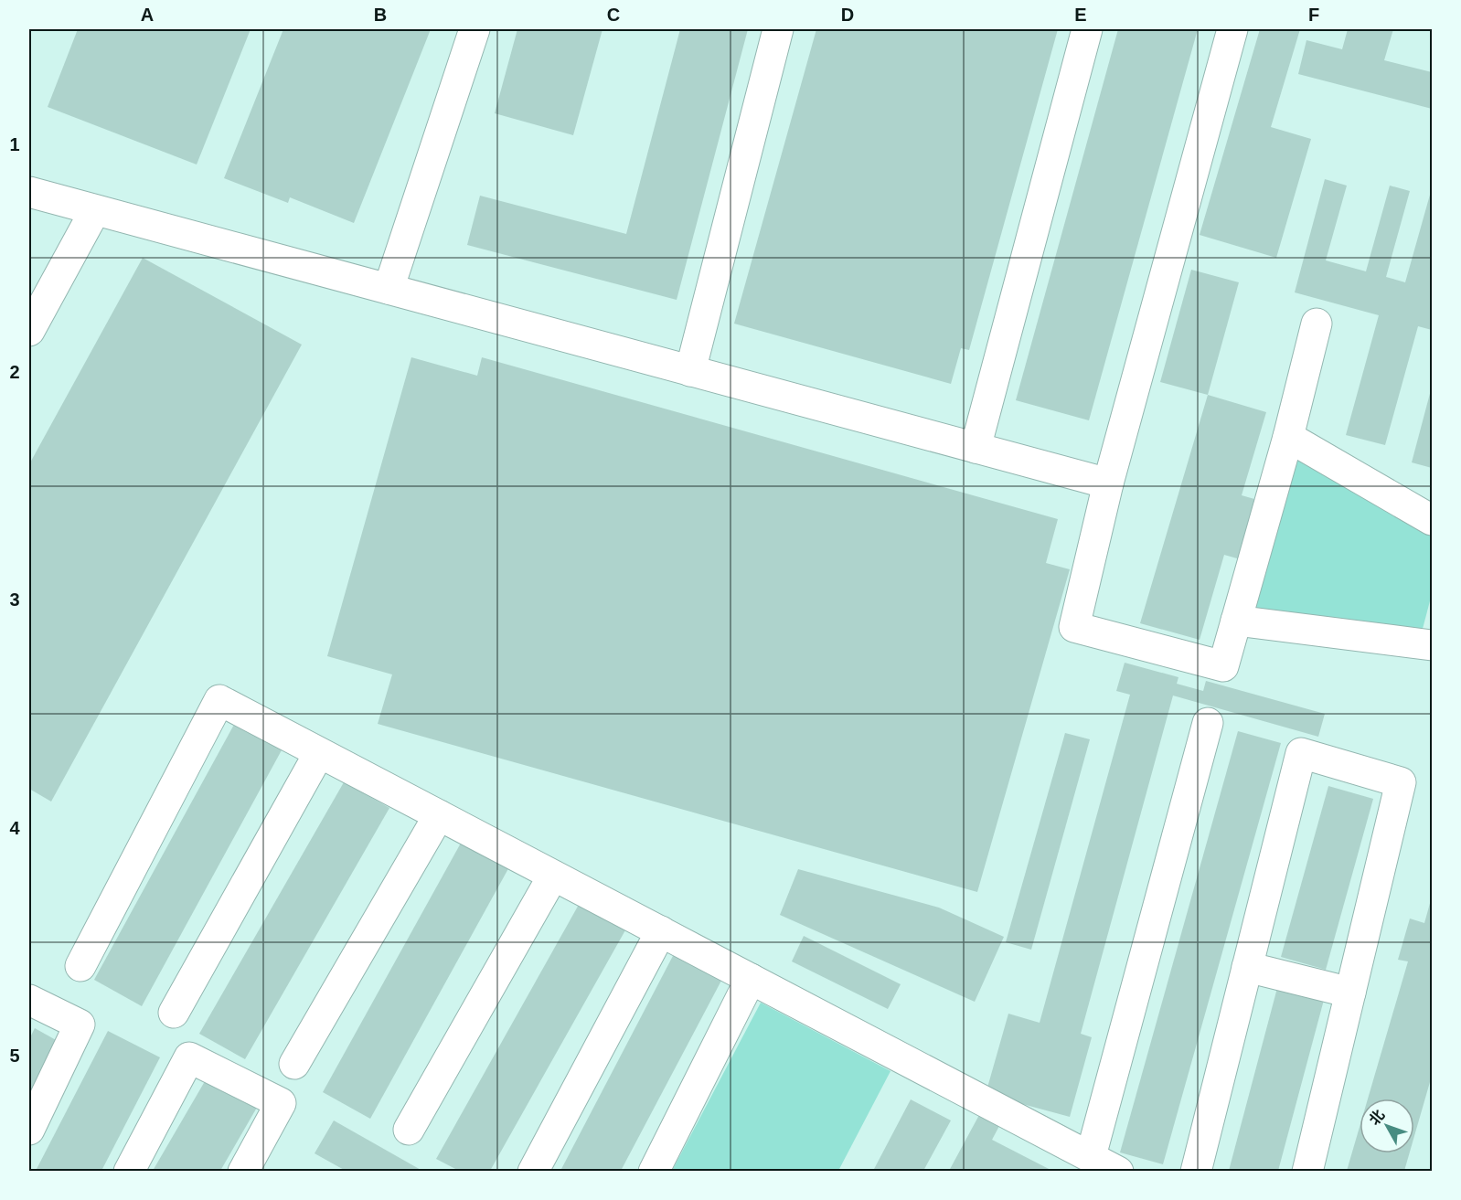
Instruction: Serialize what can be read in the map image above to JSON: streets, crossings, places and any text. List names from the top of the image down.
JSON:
{
  "north": "top left",
  "grid": {
    "columns": [
      "A",
      "B",
      "C",
      "D",
      "E",
      "F"
    ],
    "rows": [
      "1",
      "2",
      "3",
      "4",
      "5"
    ]
  }
}
